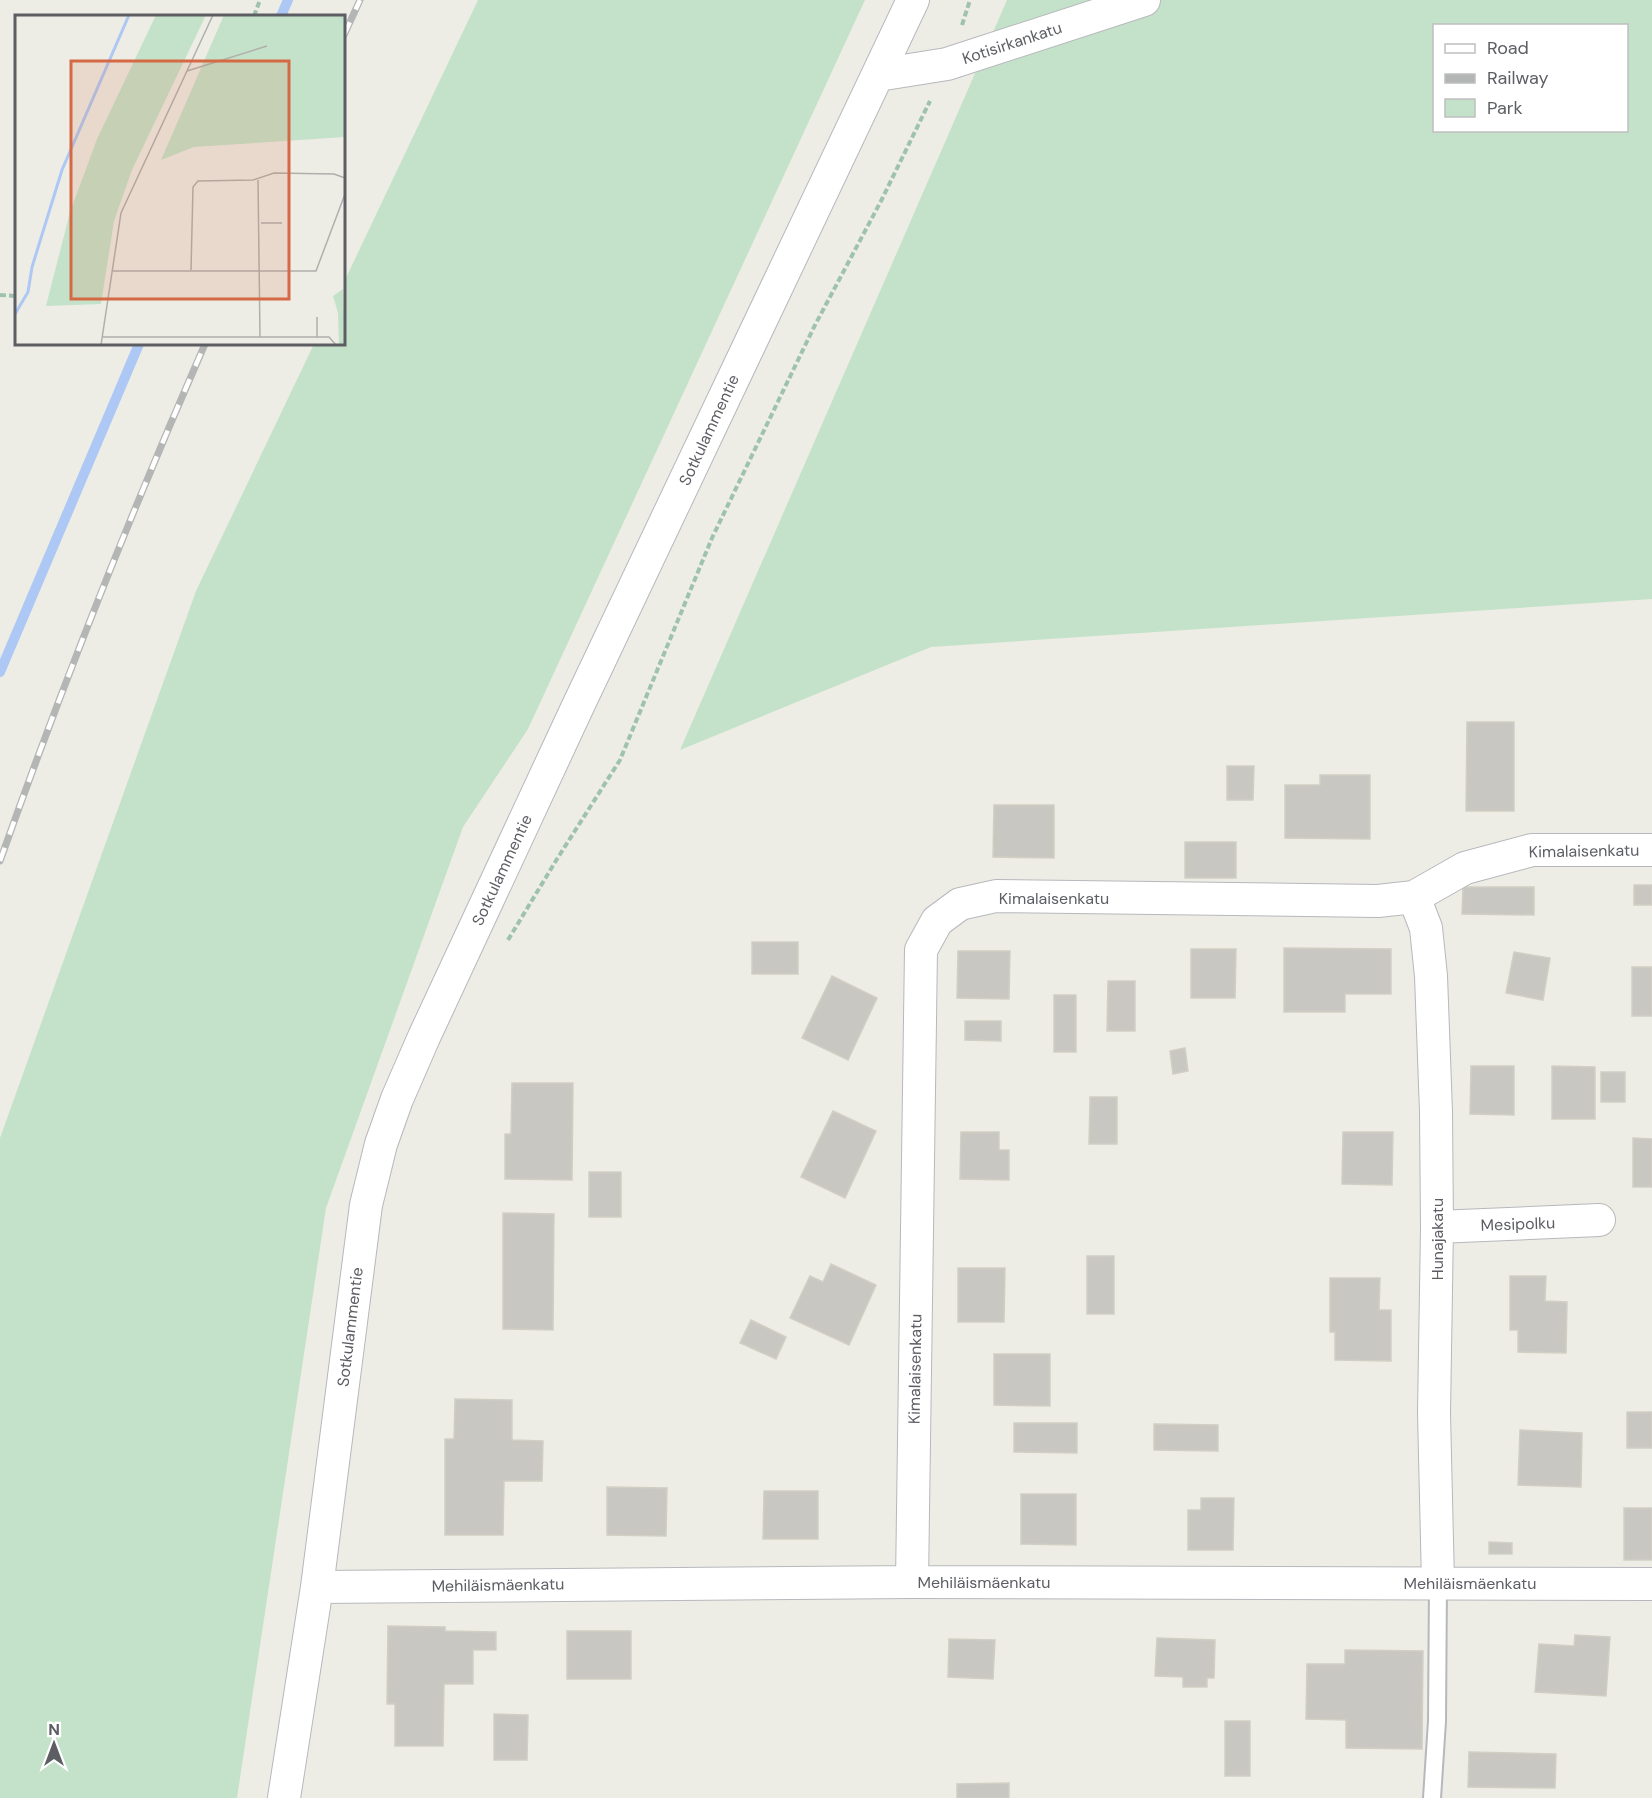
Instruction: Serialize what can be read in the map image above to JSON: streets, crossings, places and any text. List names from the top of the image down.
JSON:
{
  "streets": {
    "street": [
      "Kotisirkankatu",
      "Sotkulammentie",
      "Kimalaisenkatu",
      "Mesipolku",
      "Hunajakatu",
      "Mehiläismäenkatu"
    ]
  },
  "crossings": [
    ["Kotisirkankatu", "Sotkulammentie"],
    ["Sotkulammentie", "Mehiläismäenkatu"],
    ["Kimalaisenkatu", "Hunajakatu"],
    ["Kimalaisenkatu", "Mehiläismäenkatu"],
    ["Mesipolku", "Hunajakatu"],
    ["Hunajakatu", "Mehiläismäenkatu"]
  ],
  "legend": ["Road", "Railway", "Park"],
  "north": "top"
}
